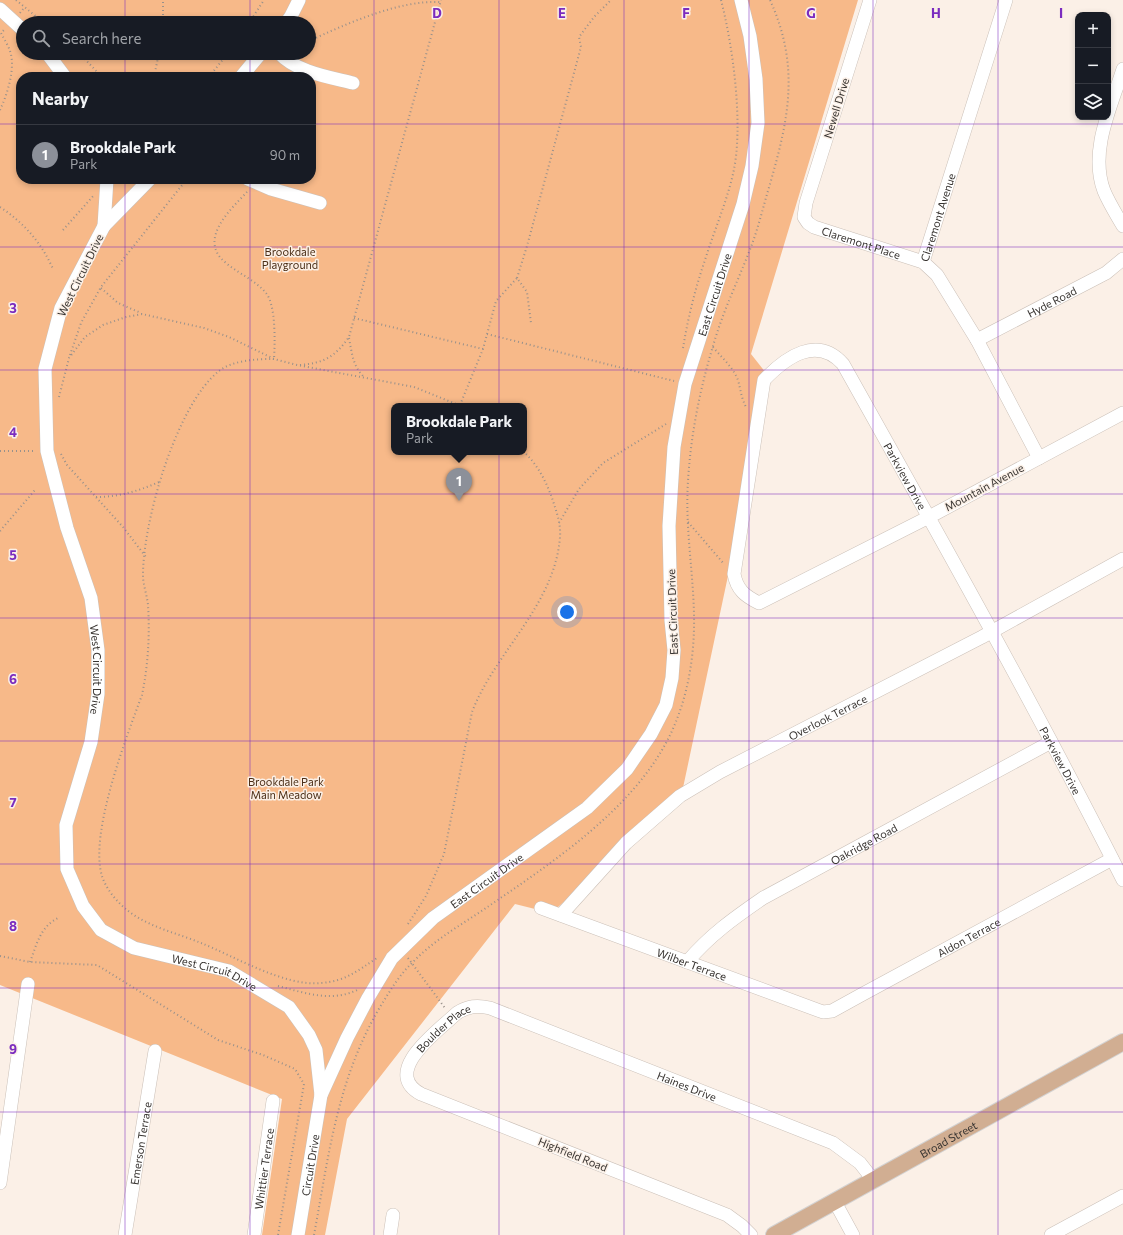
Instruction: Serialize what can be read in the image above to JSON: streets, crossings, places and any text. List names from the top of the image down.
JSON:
{
  "streets": {
    "main road": ["Broad Street"],
    "street": [
      "Newell Drive",
      "Claremont Avenue",
      "Claremont Place",
      "West Circuit Drive",
      "East Circuit Drive",
      "Hyde Road",
      "Parkview Drive",
      "Mountain Avenue",
      "Overlook Terrace",
      "Oakridge Road",
      "Aldon Terrace",
      "Wilber Terrace",
      "Boulder Place",
      "Haines Drive",
      "Emerson Terrace",
      "Highfield Road",
      "Circuit Drive",
      "Whittier Terrace"
    ]
  },
  "crossings": [
    ["Newell Drive", "Claremont Place"],
    ["Claremont Avenue", "Claremont Place"],
    ["Claremont Avenue", "Hyde Road"],
    ["Claremont Avenue", "Mountain Avenue"],
    ["West Circuit Drive", "East Circuit Drive"],
    ["West Circuit Drive", "Circuit Drive"],
    ["East Circuit Drive", "Circuit Drive"],
    ["Parkview Drive", "Mountain Avenue"],
    ["Parkview Drive", "Overlook Terrace"],
    ["Parkview Drive", "Oakridge Road"],
    ["Parkview Drive", "Aldon Terrace"],
    ["Overlook Terrace", "Wilber Terrace"],
    ["Oakridge Road", "Wilber Terrace"],
    ["Aldon Terrace", "Wilber Terrace"],
    ["Boulder Place", "Haines Drive"],
    ["Boulder Place", "Highfield Road"],
    ["Haines Drive", "Broad Street"]
  ],
  "parks": ["Brookdale Playground", "Brookdale Park Main Meadow"],
  "page": {
    "map_buttons": ["+", "−"],
    "search": "Search here",
    "heading": "Nearby",
    "list": [
      {
        "mark": "1",
        "name": "Brookdale Park",
        "note": "Park",
        "value": "90 m"
      }
    ],
    "popup": ["Brookdale Park", "Park"],
    "pins": "1"
  },
  "grid": {
    "columns": [
      "D",
      "E",
      "F",
      "G",
      "H",
      "I"
    ],
    "rows": [
      "3",
      "4",
      "5",
      "6",
      "7",
      "8",
      "9"
    ]
  }
}
